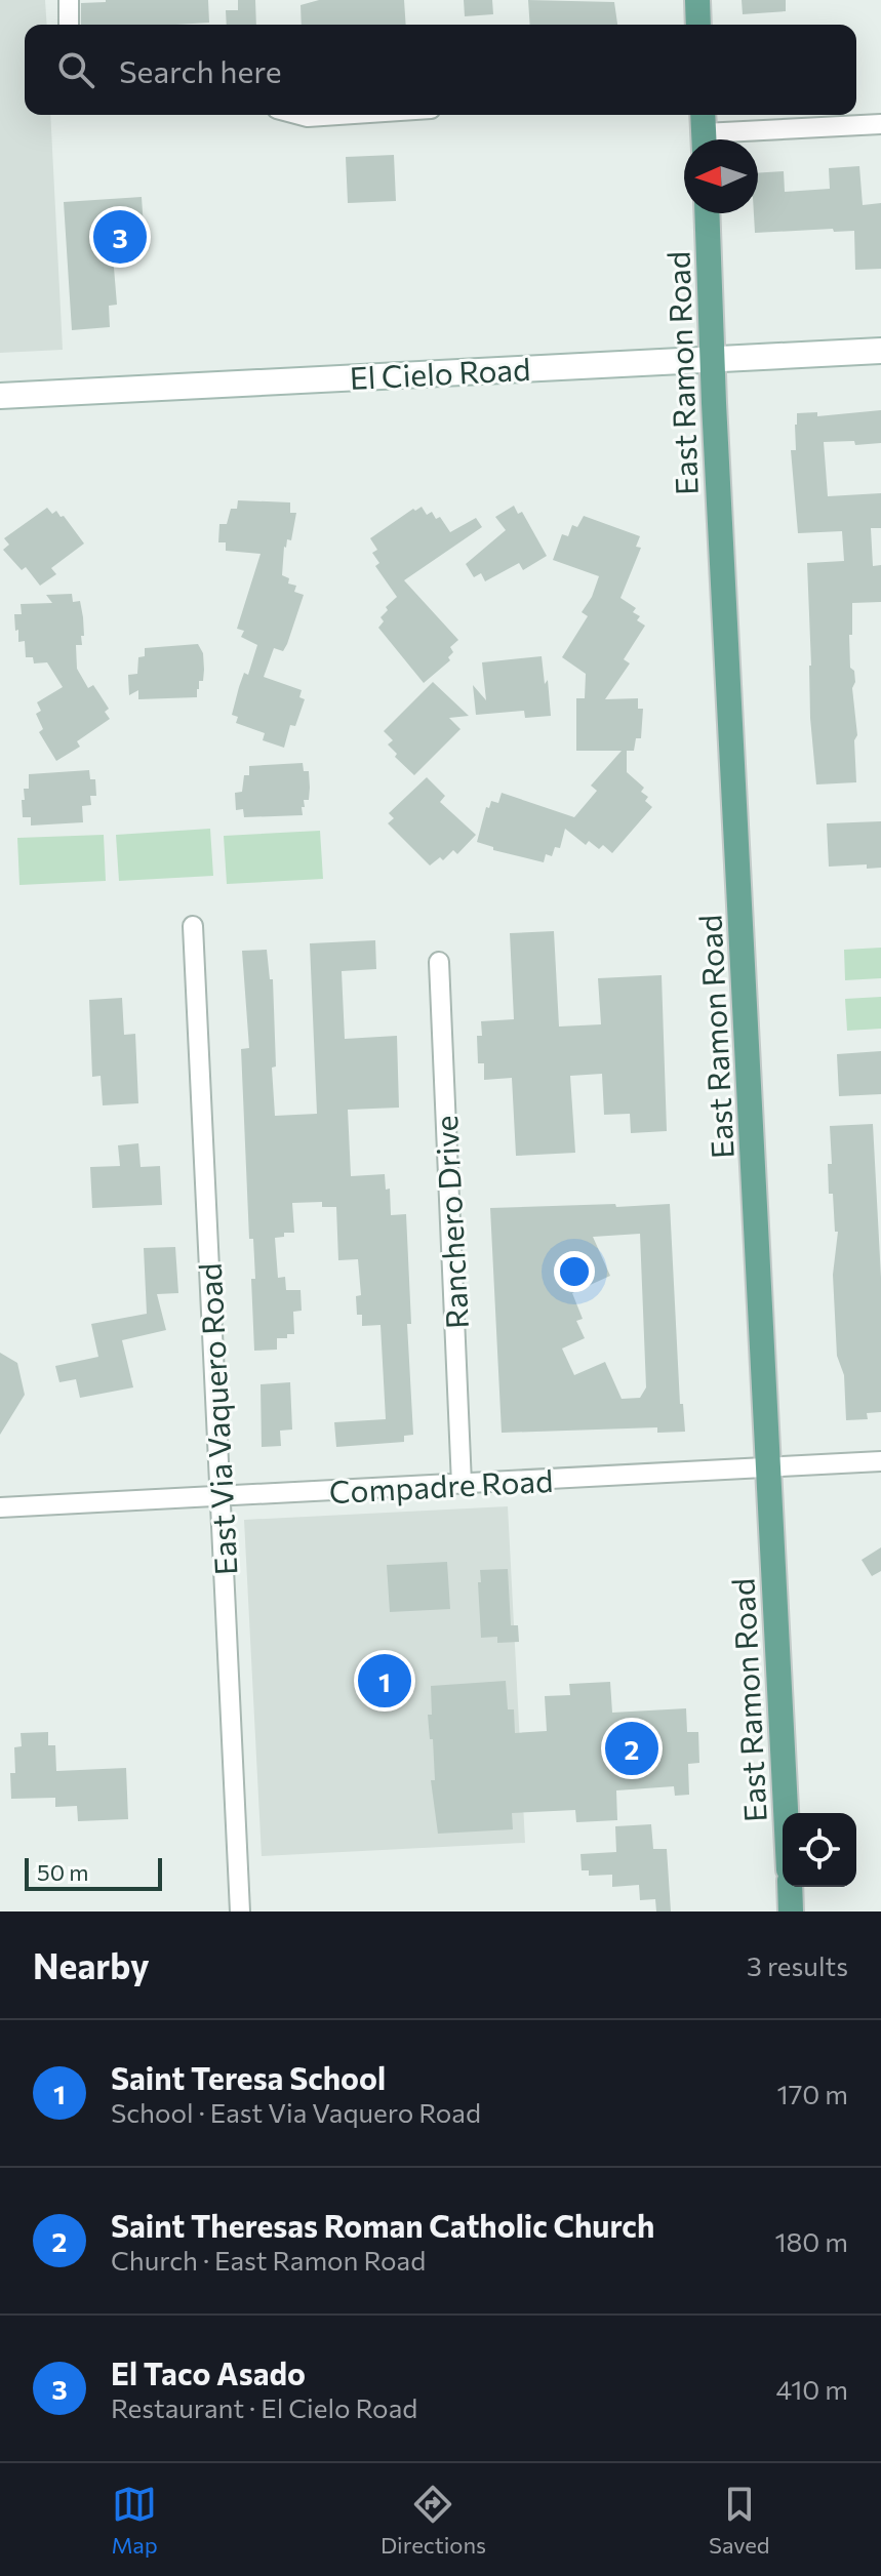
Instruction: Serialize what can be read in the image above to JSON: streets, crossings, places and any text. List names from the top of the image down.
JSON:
{
  "streets": {
    "main road": ["El Cielo Road", "East Ramon Road"],
    "street": ["Ranchero Drive", "East Via Vaquero Road", "Compadre Road"]
  },
  "crossings": [
    ["El Cielo Road", "East Ramon Road"],
    ["East Ramon Road", "Compadre Road"],
    ["Ranchero Drive", "Compadre Road"],
    ["East Via Vaquero Road", "Compadre Road"]
  ],
  "scale_bar": "50 m",
  "north": "left",
  "page": {
    "search": "Search here",
    "pins": ["3", "1", "2"],
    "scale": "50 m",
    "heading": ["Nearby", "3 results"],
    "list": [
      {
        "mark": "1",
        "name": "Saint Teresa School",
        "note": "School · East Via Vaquero Road",
        "value": "170 m"
      },
      {
        "mark": "2",
        "name": "Saint Theresas Roman Catholic Church",
        "note": "Church · East Ramon Road",
        "value": "180 m"
      },
      {
        "mark": "3",
        "name": "El Taco Asado",
        "note": "Restaurant · El Cielo Road",
        "value": "410 m"
      }
    ],
    "nav": ["Map", "Directions", "Saved"]
  }
}
